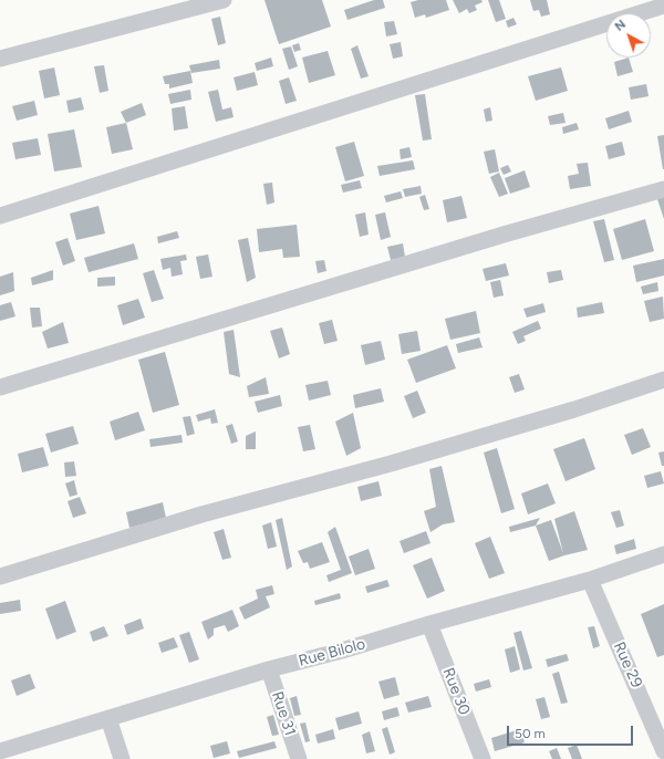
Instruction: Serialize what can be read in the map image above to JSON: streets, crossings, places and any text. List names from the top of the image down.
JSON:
{
  "streets": {
    "street": [
      "Rue Bilolo",
      "Rue 29",
      "Rue 30",
      "Rue 31"
    ]
  },
  "crossings": [
    ["Rue Bilolo", "Rue 29"],
    ["Rue Bilolo", "Rue 30"],
    ["Rue Bilolo", "Rue 31"]
  ],
  "scale_bar": "50 m",
  "north": "top left"
}
